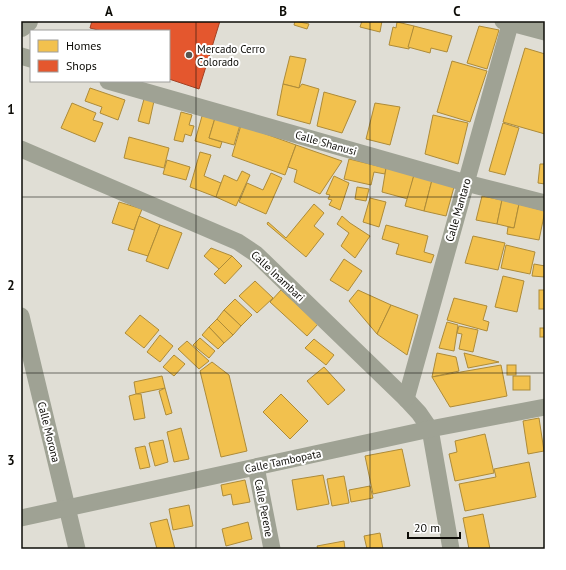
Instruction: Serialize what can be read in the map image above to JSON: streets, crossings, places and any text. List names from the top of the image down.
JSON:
{
  "streets": {
    "street": [
      "Calle Shanusi",
      "Calle Mantaro",
      "Calle Inambari",
      "Calle Morona",
      "Calle Tambopata",
      "Calle Perene"
    ]
  },
  "crossings": [
    ["Calle Shanusi", "Calle Mantaro"],
    ["Calle Mantaro", "Calle Inambari"],
    ["Calle Inambari", "Calle Tambopata"],
    ["Calle Morona", "Calle Tambopata"],
    ["Calle Tambopata", "Calle Perene"]
  ],
  "places": ["Mercado Cerro Colorado"],
  "legend": ["Homes", "Shops"],
  "scale_bar": "20 m",
  "grid": {
    "columns": ["A", "B", "C"],
    "rows": ["1", "2", "3"]
  }
}
